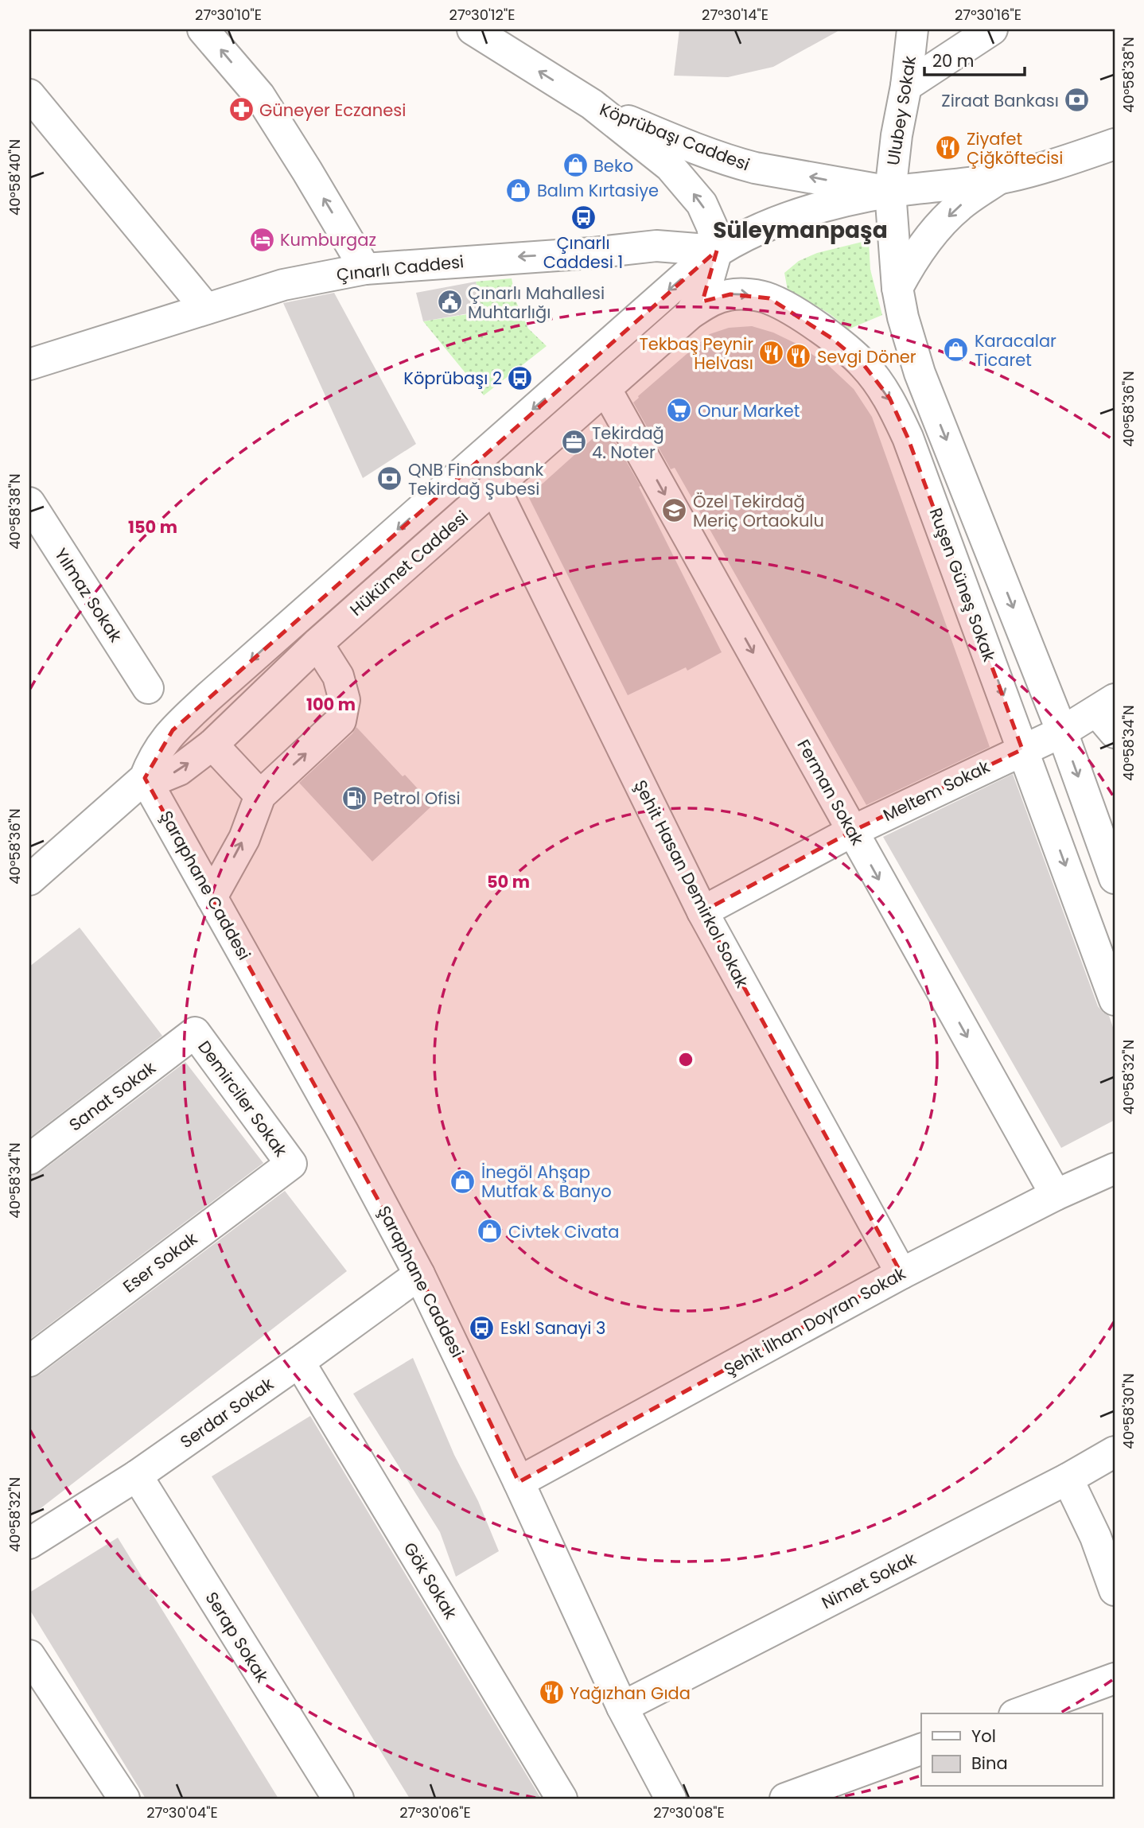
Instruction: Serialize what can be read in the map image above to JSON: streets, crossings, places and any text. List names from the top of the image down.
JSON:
{
  "streets": {
    "street": [
      "Ulubey Sokak",
      "Köprübaşı Caddesi",
      "Çınarlı Caddesi",
      "Hükümet Caddesi",
      "Ruşen Güneş Sokak",
      "Yılmaz Sokak",
      "Meltem Sokak",
      "Ferman Sokak",
      "Şehit Hasan Demirkol Sokak",
      "Şaraphane Caddesi",
      "Sanat Sokak",
      "Demirciler Sokak",
      "Eser Sokak",
      "Şehit İlhan Doyran Sokak",
      "Serdar Sokak",
      "Gök Sokak",
      "Nimet Sokak",
      "Serap Sokak"
    ]
  },
  "crossings": [
    ["Ulubey Sokak", "Köprübaşı Caddesi"],
    ["Ulubey Sokak", "Hükümet Caddesi"],
    ["Köprübaşı Caddesi", "Çınarlı Caddesi"],
    ["Köprübaşı Caddesi", "Hükümet Caddesi"],
    ["Çınarlı Caddesi", "Hükümet Caddesi"],
    ["Hükümet Caddesi", "Ruşen Güneş Sokak"],
    ["Hükümet Caddesi", "Ferman Sokak"],
    ["Hükümet Caddesi", "Şehit Hasan Demirkol Sokak"],
    ["Hükümet Caddesi", "Şaraphane Caddesi"],
    ["Ruşen Güneş Sokak", "Meltem Sokak"],
    ["Meltem Sokak", "Ferman Sokak"],
    ["Meltem Sokak", "Şehit Hasan Demirkol Sokak"],
    ["Ferman Sokak", "Şehit İlhan Doyran Sokak"],
    ["Şehit Hasan Demirkol Sokak", "Şehit İlhan Doyran Sokak"],
    ["Şaraphane Caddesi", "Şehit İlhan Doyran Sokak"],
    ["Şaraphane Caddesi", "Serdar Sokak"],
    ["Şaraphane Caddesi", "Nimet Sokak"],
    ["Sanat Sokak", "Demirciler Sokak"],
    ["Demirciler Sokak", "Eser Sokak"],
    ["Serdar Sokak", "Gök Sokak"],
    ["Serdar Sokak", "Serap Sokak"]
  ],
  "one_way": ["Köprübaşı Caddesi", "Çınarlı Caddesi"],
  "districts": ["Süleymanpaşa"],
  "places": {
    "bank": ["Ziraat Bankası", "QNB Finansbank Tekirdağ Şubesi"],
    "pharmacy": ["Güneyer Eczanesi"],
    "restaurant": [
      "Ziyafet Çiğköftecisi",
      "Tekbaş Peynir Helvası",
      "Sevgi Döner",
      "Yağızhan Gıda"
    ],
    "shop": [
      "Beko",
      "Balım Kırtasiye",
      "Karacalar Ticaret",
      "İnegöl Ahşap Mutfak & Banyo",
      "Civtek Civata"
    ],
    "bus stop": ["Çınarlı Caddesi 1", "Köprübaşı 2", "Eskl Sanayi 3"],
    "hotel": ["Kumburgaz"],
    "public building": ["Çınarlı Mahallesi Muhtarlığı"],
    "supermarket": ["Onur Market"],
    "office": ["Tekirdağ 4. Noter"],
    "school or university": ["Özel Tekirdağ Meriç Ortaokulu"],
    "fuel station": ["Petrol Ofisi"]
  },
  "legend": ["Yol", "Bina"],
  "scale_bar": "20 m",
  "coordinates": [
    "27°30'10\"E",
    "27°30'12\"E",
    "27°30'14\"E",
    "27°30'16\"E",
    "40°58'38\"N",
    "40°58'40\"N",
    "40°58'36\"N",
    "40°58'34\"N",
    "40°58'32\"N",
    "40°58'30\"N",
    "27°30'04\"E",
    "27°30'06\"E",
    "27°30'08\"E"
  ],
  "rings": ["150 m", "100 m", "50 m"]
}
